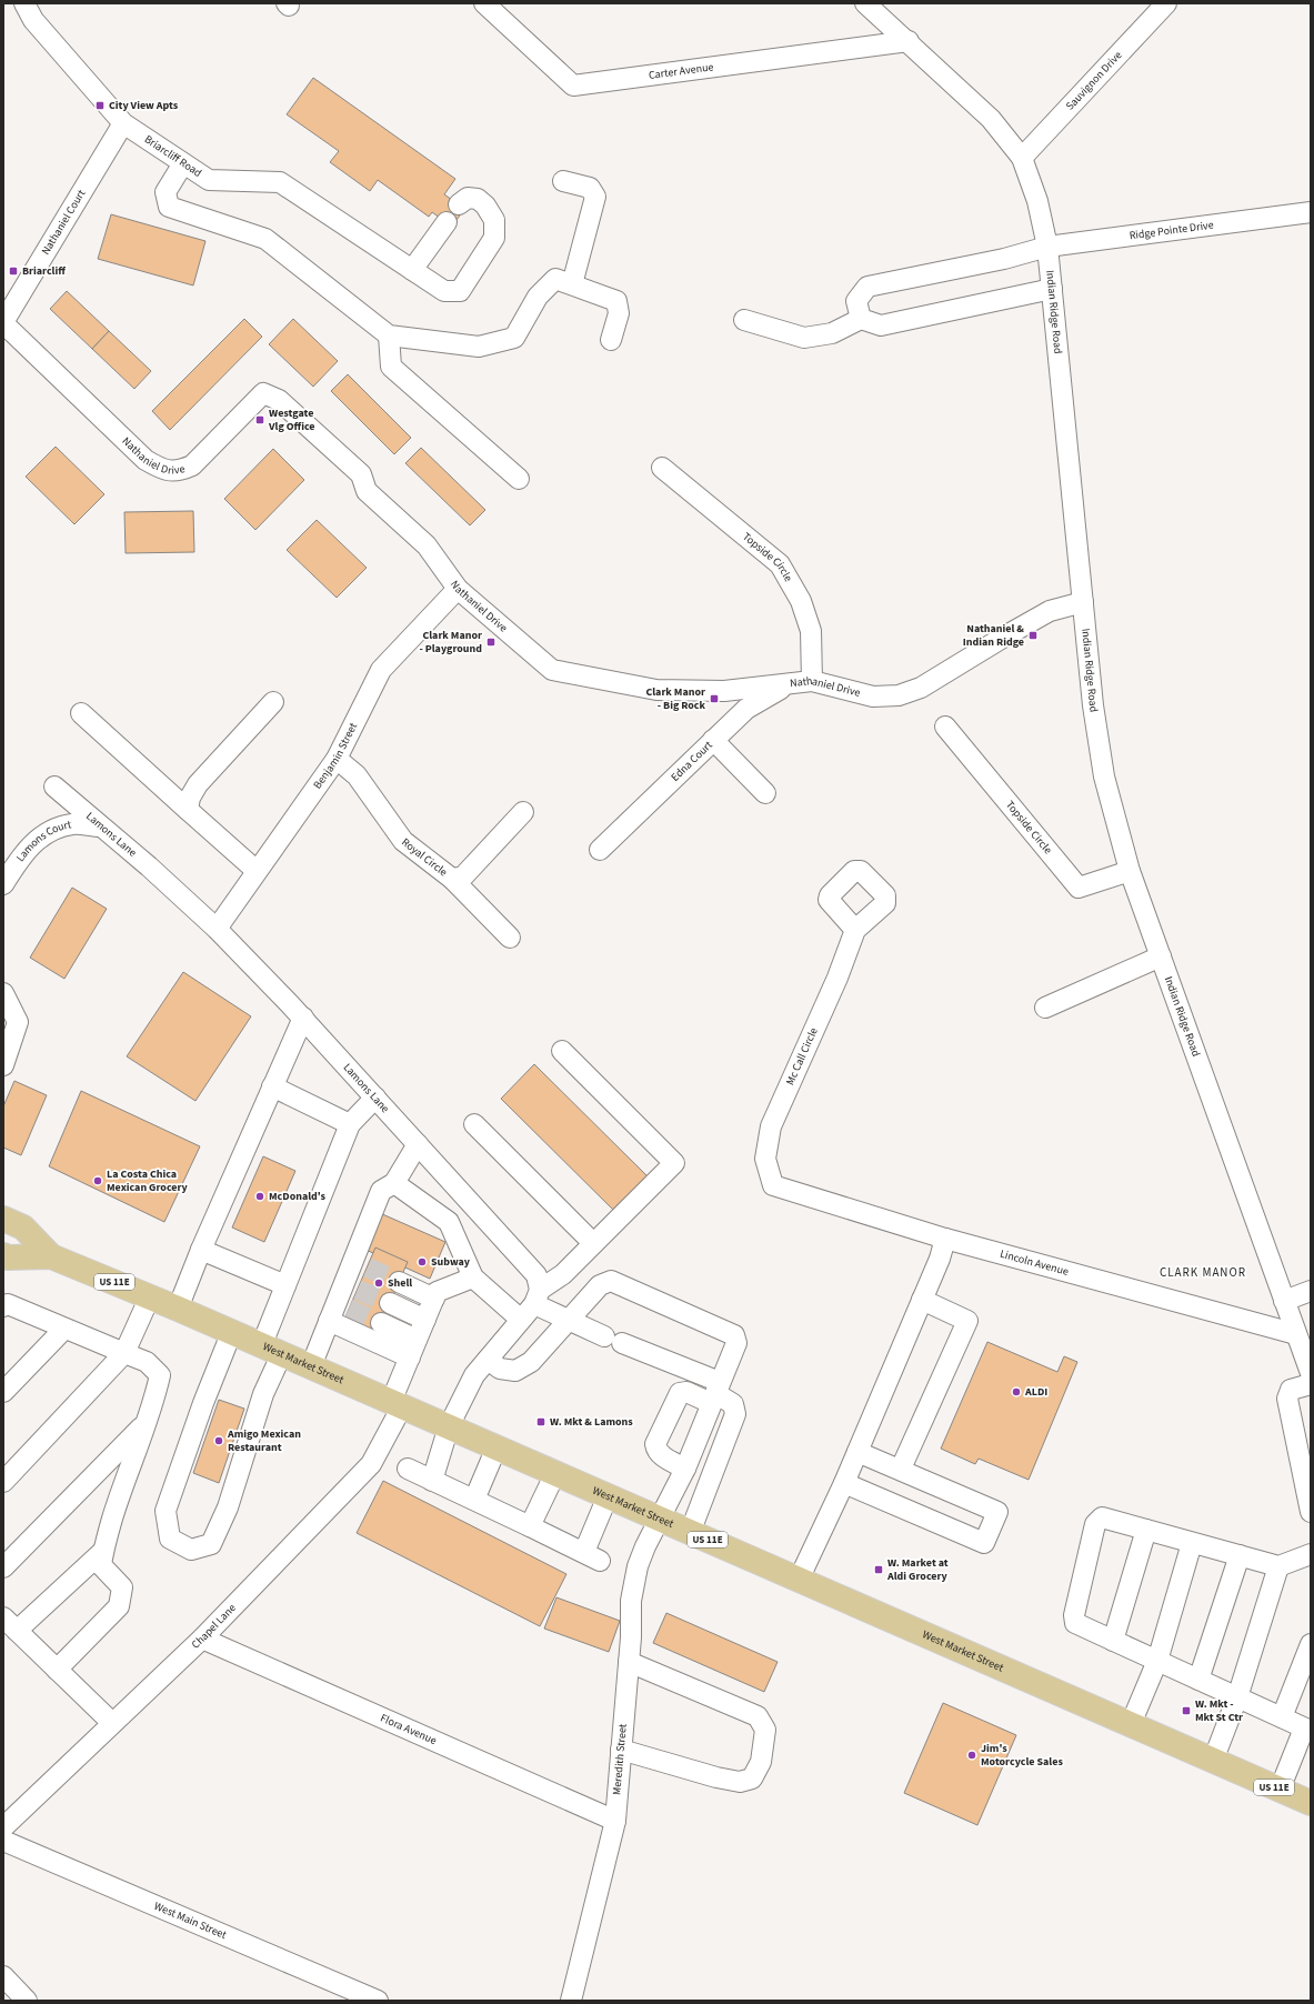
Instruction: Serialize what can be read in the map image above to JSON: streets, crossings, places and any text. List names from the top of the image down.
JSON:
{
  "streets": {
    "main road": ["US 11E", "West Market Street"],
    "street": [
      "Carter Avenue",
      "Sauvignon Drive",
      "Briarcliff Road",
      "Nathaniel Court",
      "Ridge Pointe Drive",
      "Indian Ridge Road",
      "Nathaniel Drive",
      "Topside Circle",
      "Benjamin Street",
      "Edna Court",
      "Lamons Lane",
      "Lamons Court",
      "Royal Circle",
      "Mc Call Circle",
      "Lincoln Avenue",
      "Chapel Lane",
      "Flora Avenue",
      "Meredith Street",
      "West Main Street"
    ]
  },
  "crossings": [
    ["Carter Avenue", "Indian Ridge Road"],
    ["Sauvignon Drive", "Indian Ridge Road"],
    ["Briarcliff Road", "Nathaniel Court"],
    ["Nathaniel Court", "Nathaniel Drive"],
    ["Ridge Pointe Drive", "Indian Ridge Road"],
    ["Indian Ridge Road", "Nathaniel Drive"],
    ["Indian Ridge Road", "Topside Circle"],
    ["Indian Ridge Road", "Lincoln Avenue"],
    ["Nathaniel Drive", "Topside Circle"],
    ["Nathaniel Drive", "Benjamin Street"],
    ["Nathaniel Drive", "Edna Court"],
    ["Benjamin Street", "Lamons Lane"],
    ["Benjamin Street", "Royal Circle"],
    ["Lamons Lane", "Lamons Court"],
    ["Mc Call Circle", "Lincoln Avenue"],
    ["West Market Street", "Chapel Lane"],
    ["West Market Street", "Meredith Street"],
    ["Chapel Lane", "Flora Avenue"],
    ["Flora Avenue", "Meredith Street"]
  ],
  "districts": ["CLARK MANOR"],
  "places": {
    "transit": [
      "City View Apts",
      "Briarcliff",
      "Westgate Vlg Office",
      "Nathaniel & Indian Ridge",
      "Clark Manor - Playground",
      "Clark Manor - Big Rock",
      "W. Mkt & Lamons",
      "W. Market at Aldi Grocery",
      "W. Mkt - Mkt St Ctr"
    ],
    "other": [
      "La Costa Chica Mexican Grocery",
      "McDonald's",
      "Subway",
      "Shell",
      "ALDI",
      "Amigo Mexican Restaurant",
      "Jim's Motorcycle Sales"
    ]
  }
}
